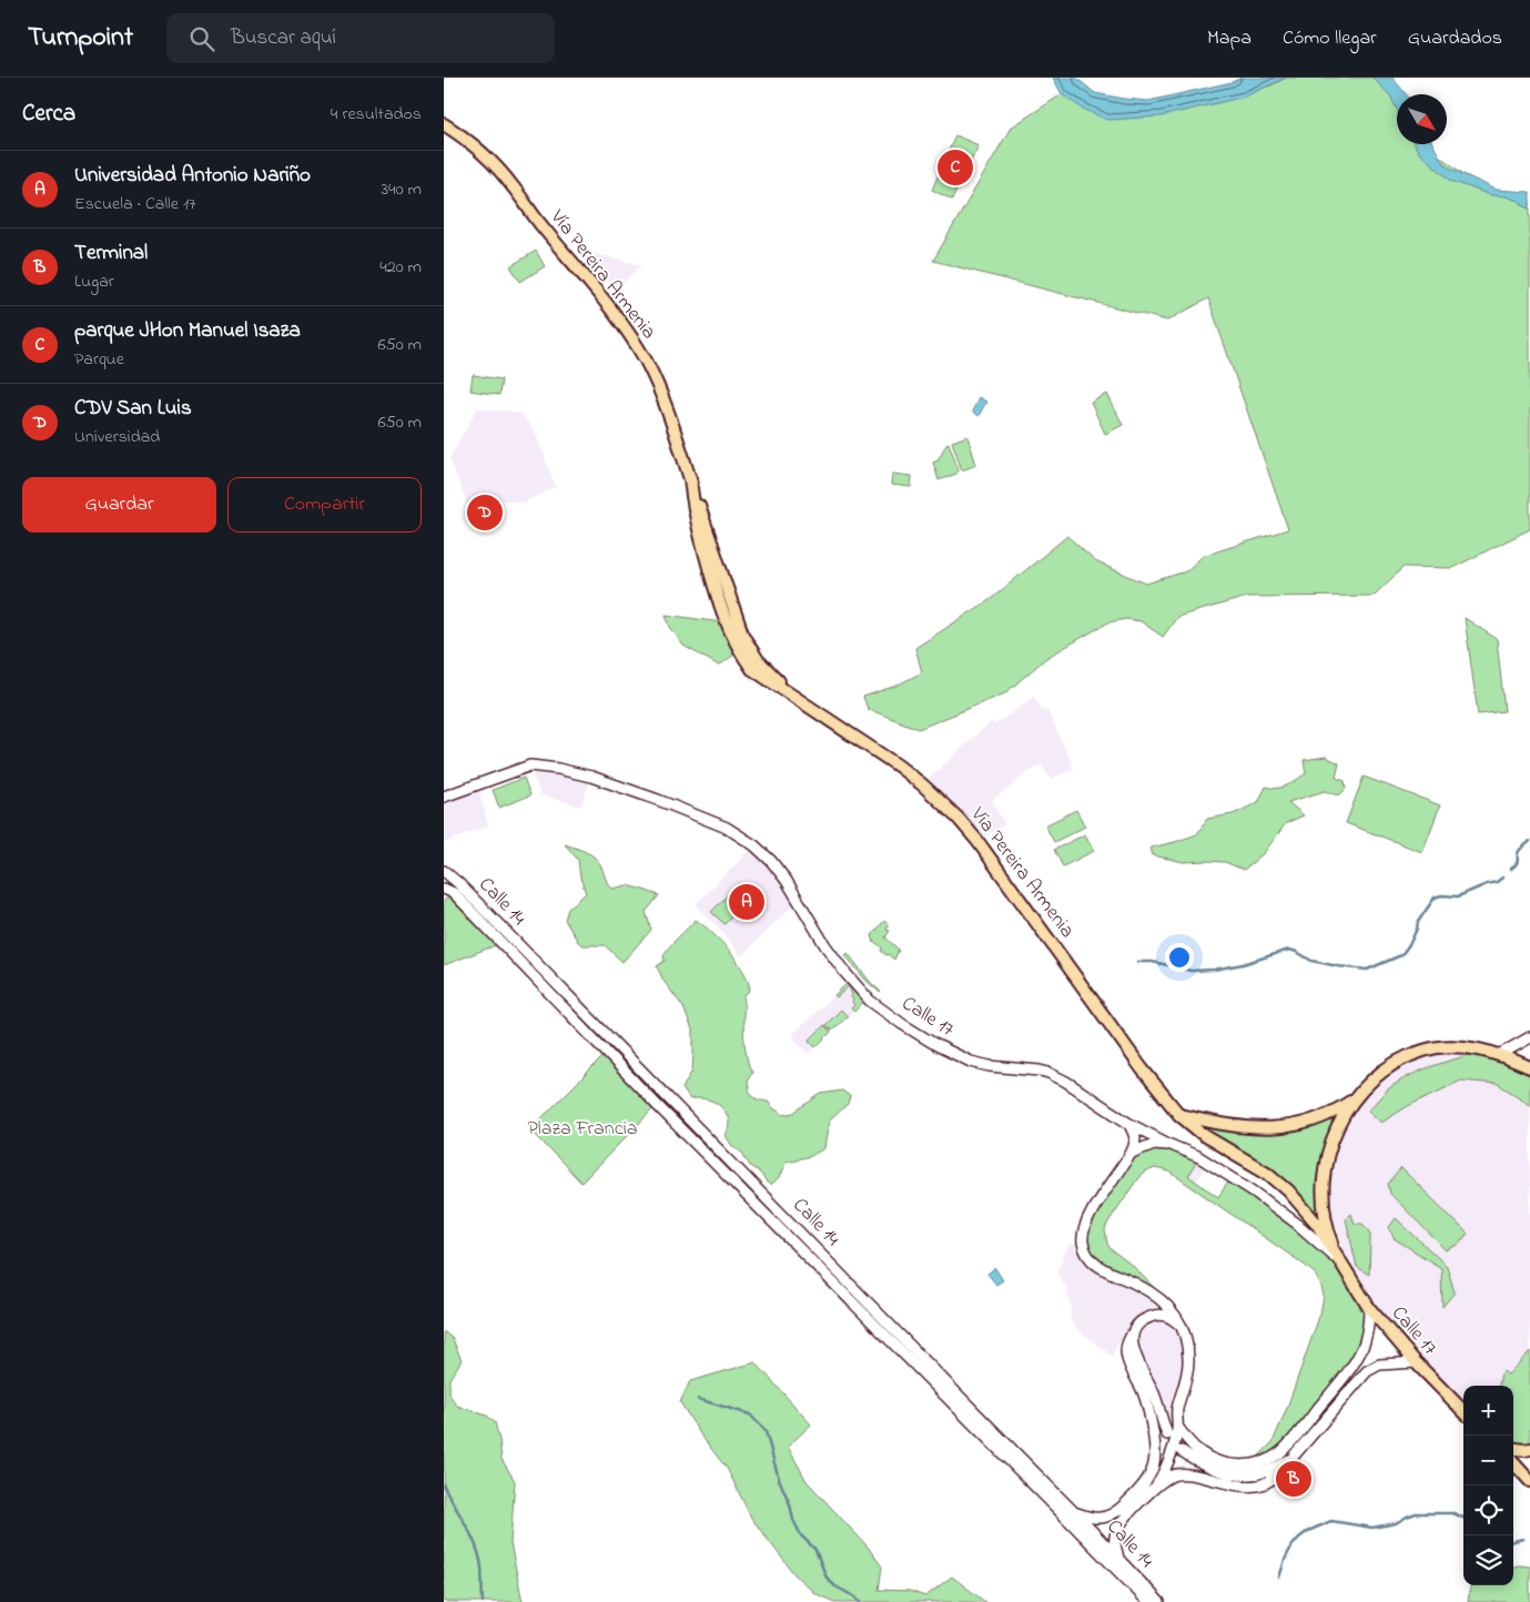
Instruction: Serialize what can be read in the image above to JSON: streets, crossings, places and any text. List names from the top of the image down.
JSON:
{
  "streets": {
    "main road": ["Vía Pereira Armenia", "Calle 14", "Calle 17"]
  },
  "crossings": [
    ["Vía Pereira Armenia", "Calle 17"]
  ],
  "parks": ["Plaza Francia"],
  "north": "bottom right",
  "page": {
    "header": "Turnpoint",
    "search": "Buscar aquí",
    "nav": ["Mapa", "Cómo llegar", "Guardados"],
    "heading": ["Cerca", "4 resultados"],
    "pins": [
      "C",
      "D",
      "A",
      "B"
    ],
    "list": [
      {
        "mark": "A",
        "name": "Universidad Antonio Nariño",
        "note": "Escuela · Calle 17",
        "value": "340 m"
      },
      {
        "mark": "B",
        "name": "Terminal",
        "note": "Lugar",
        "value": "420 m"
      },
      {
        "mark": "C",
        "name": "parque JHon Manuel Isaza",
        "note": "Parque",
        "value": "650 m"
      },
      {
        "mark": "D",
        "name": "CDV San Luis",
        "note": "Universidad",
        "value": "650 m"
      }
    ],
    "buttons": ["Guardar", "Compartir"],
    "map_buttons": ["+", "−"]
  }
}
